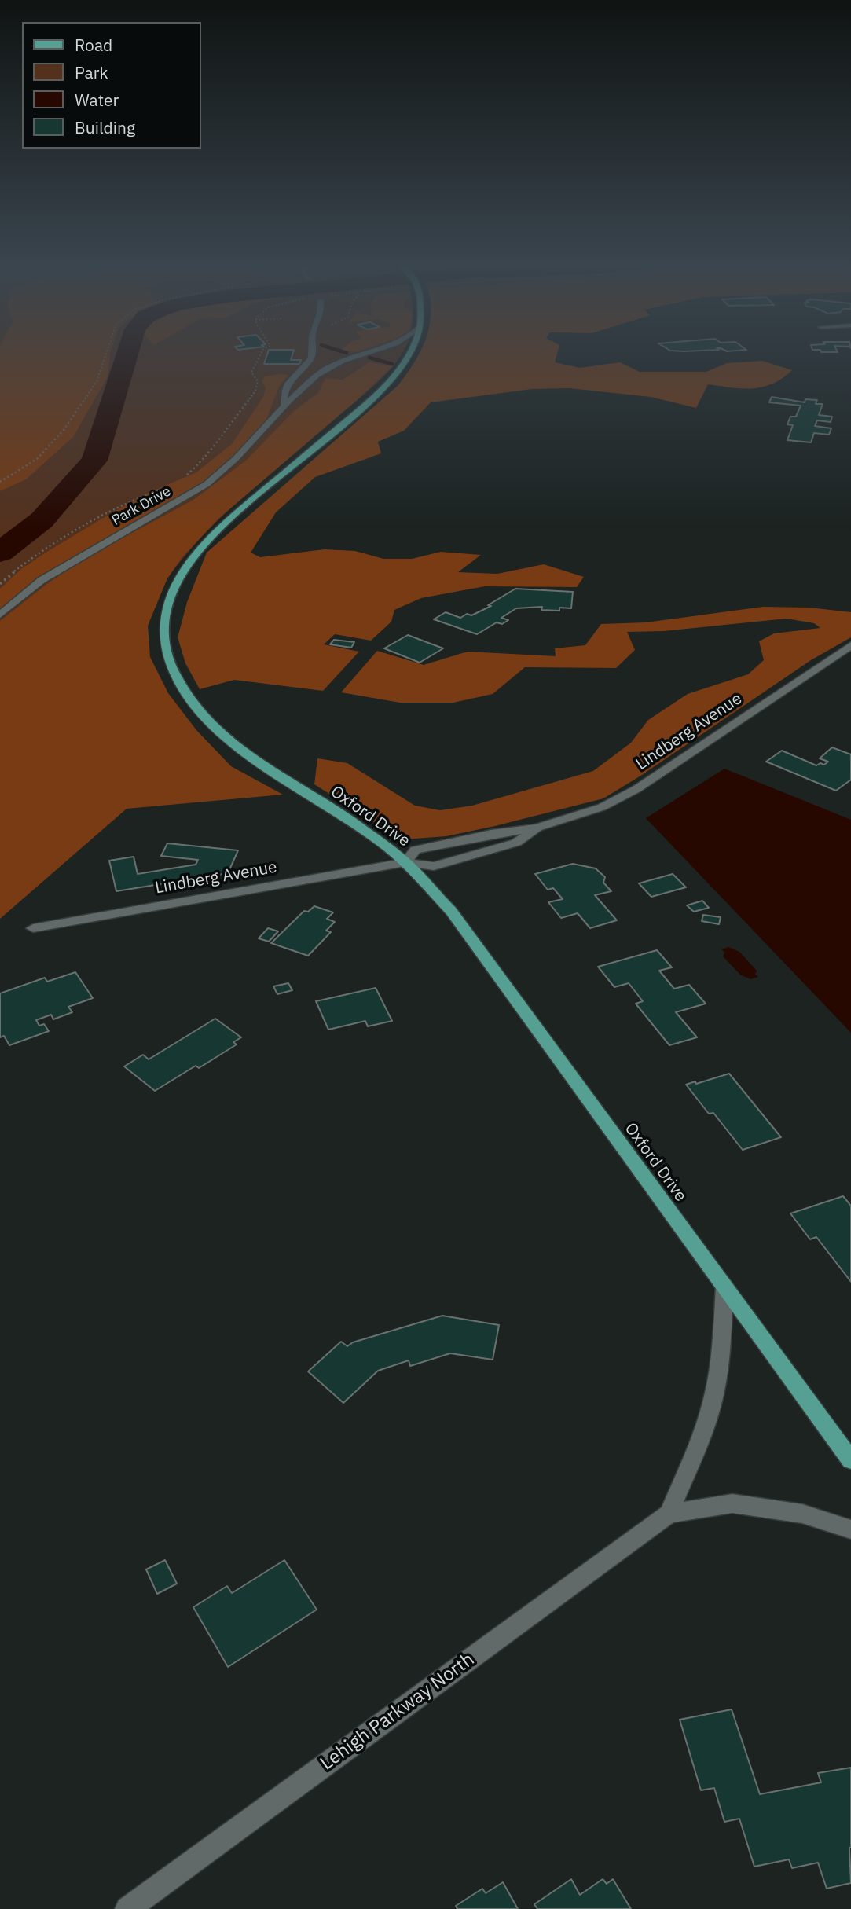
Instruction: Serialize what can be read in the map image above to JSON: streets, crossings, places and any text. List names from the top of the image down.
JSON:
{
  "streets": {
    "main road": ["Oxford Drive"],
    "street": ["Park Drive", "Lindberg Avenue", "Lehigh Parkway North"]
  },
  "crossings": [
    ["Lindberg Avenue", "Oxford Drive"]
  ],
  "legend": [
    "Road",
    "Park",
    "Water",
    "Building"
  ]
}
